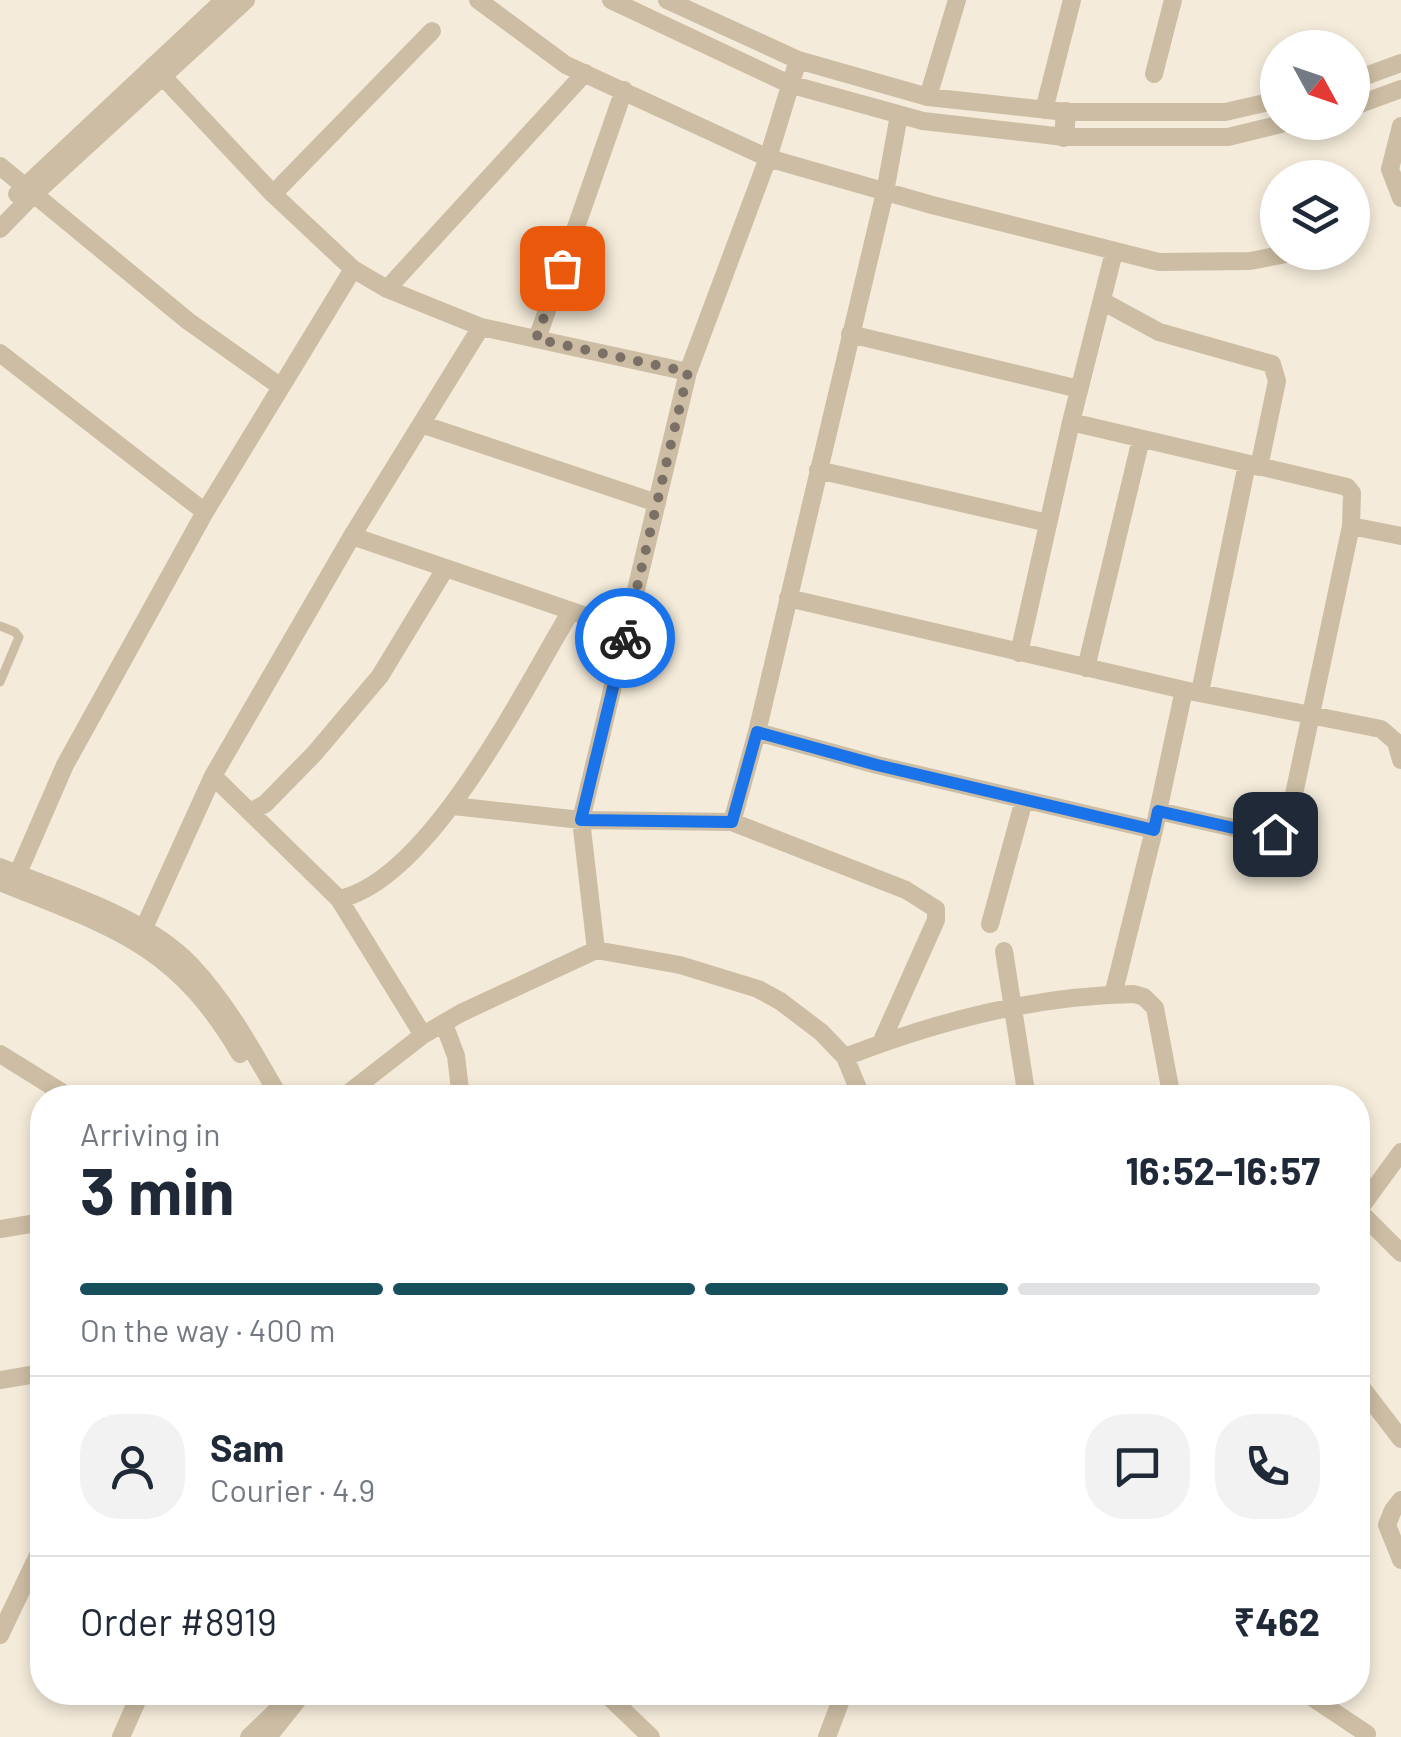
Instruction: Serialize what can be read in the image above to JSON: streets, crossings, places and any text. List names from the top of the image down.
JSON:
{
  "north": "bottom right",
  "page": {
    "heading": ["3 min", "Arriving in", "16:52–16:57"],
    "panel": [
      "Sam",
      "Courier · 4.9",
      "Order #8919",
      "₹462"
    ],
    "bar": "On the way · 400 m"
  }
}
